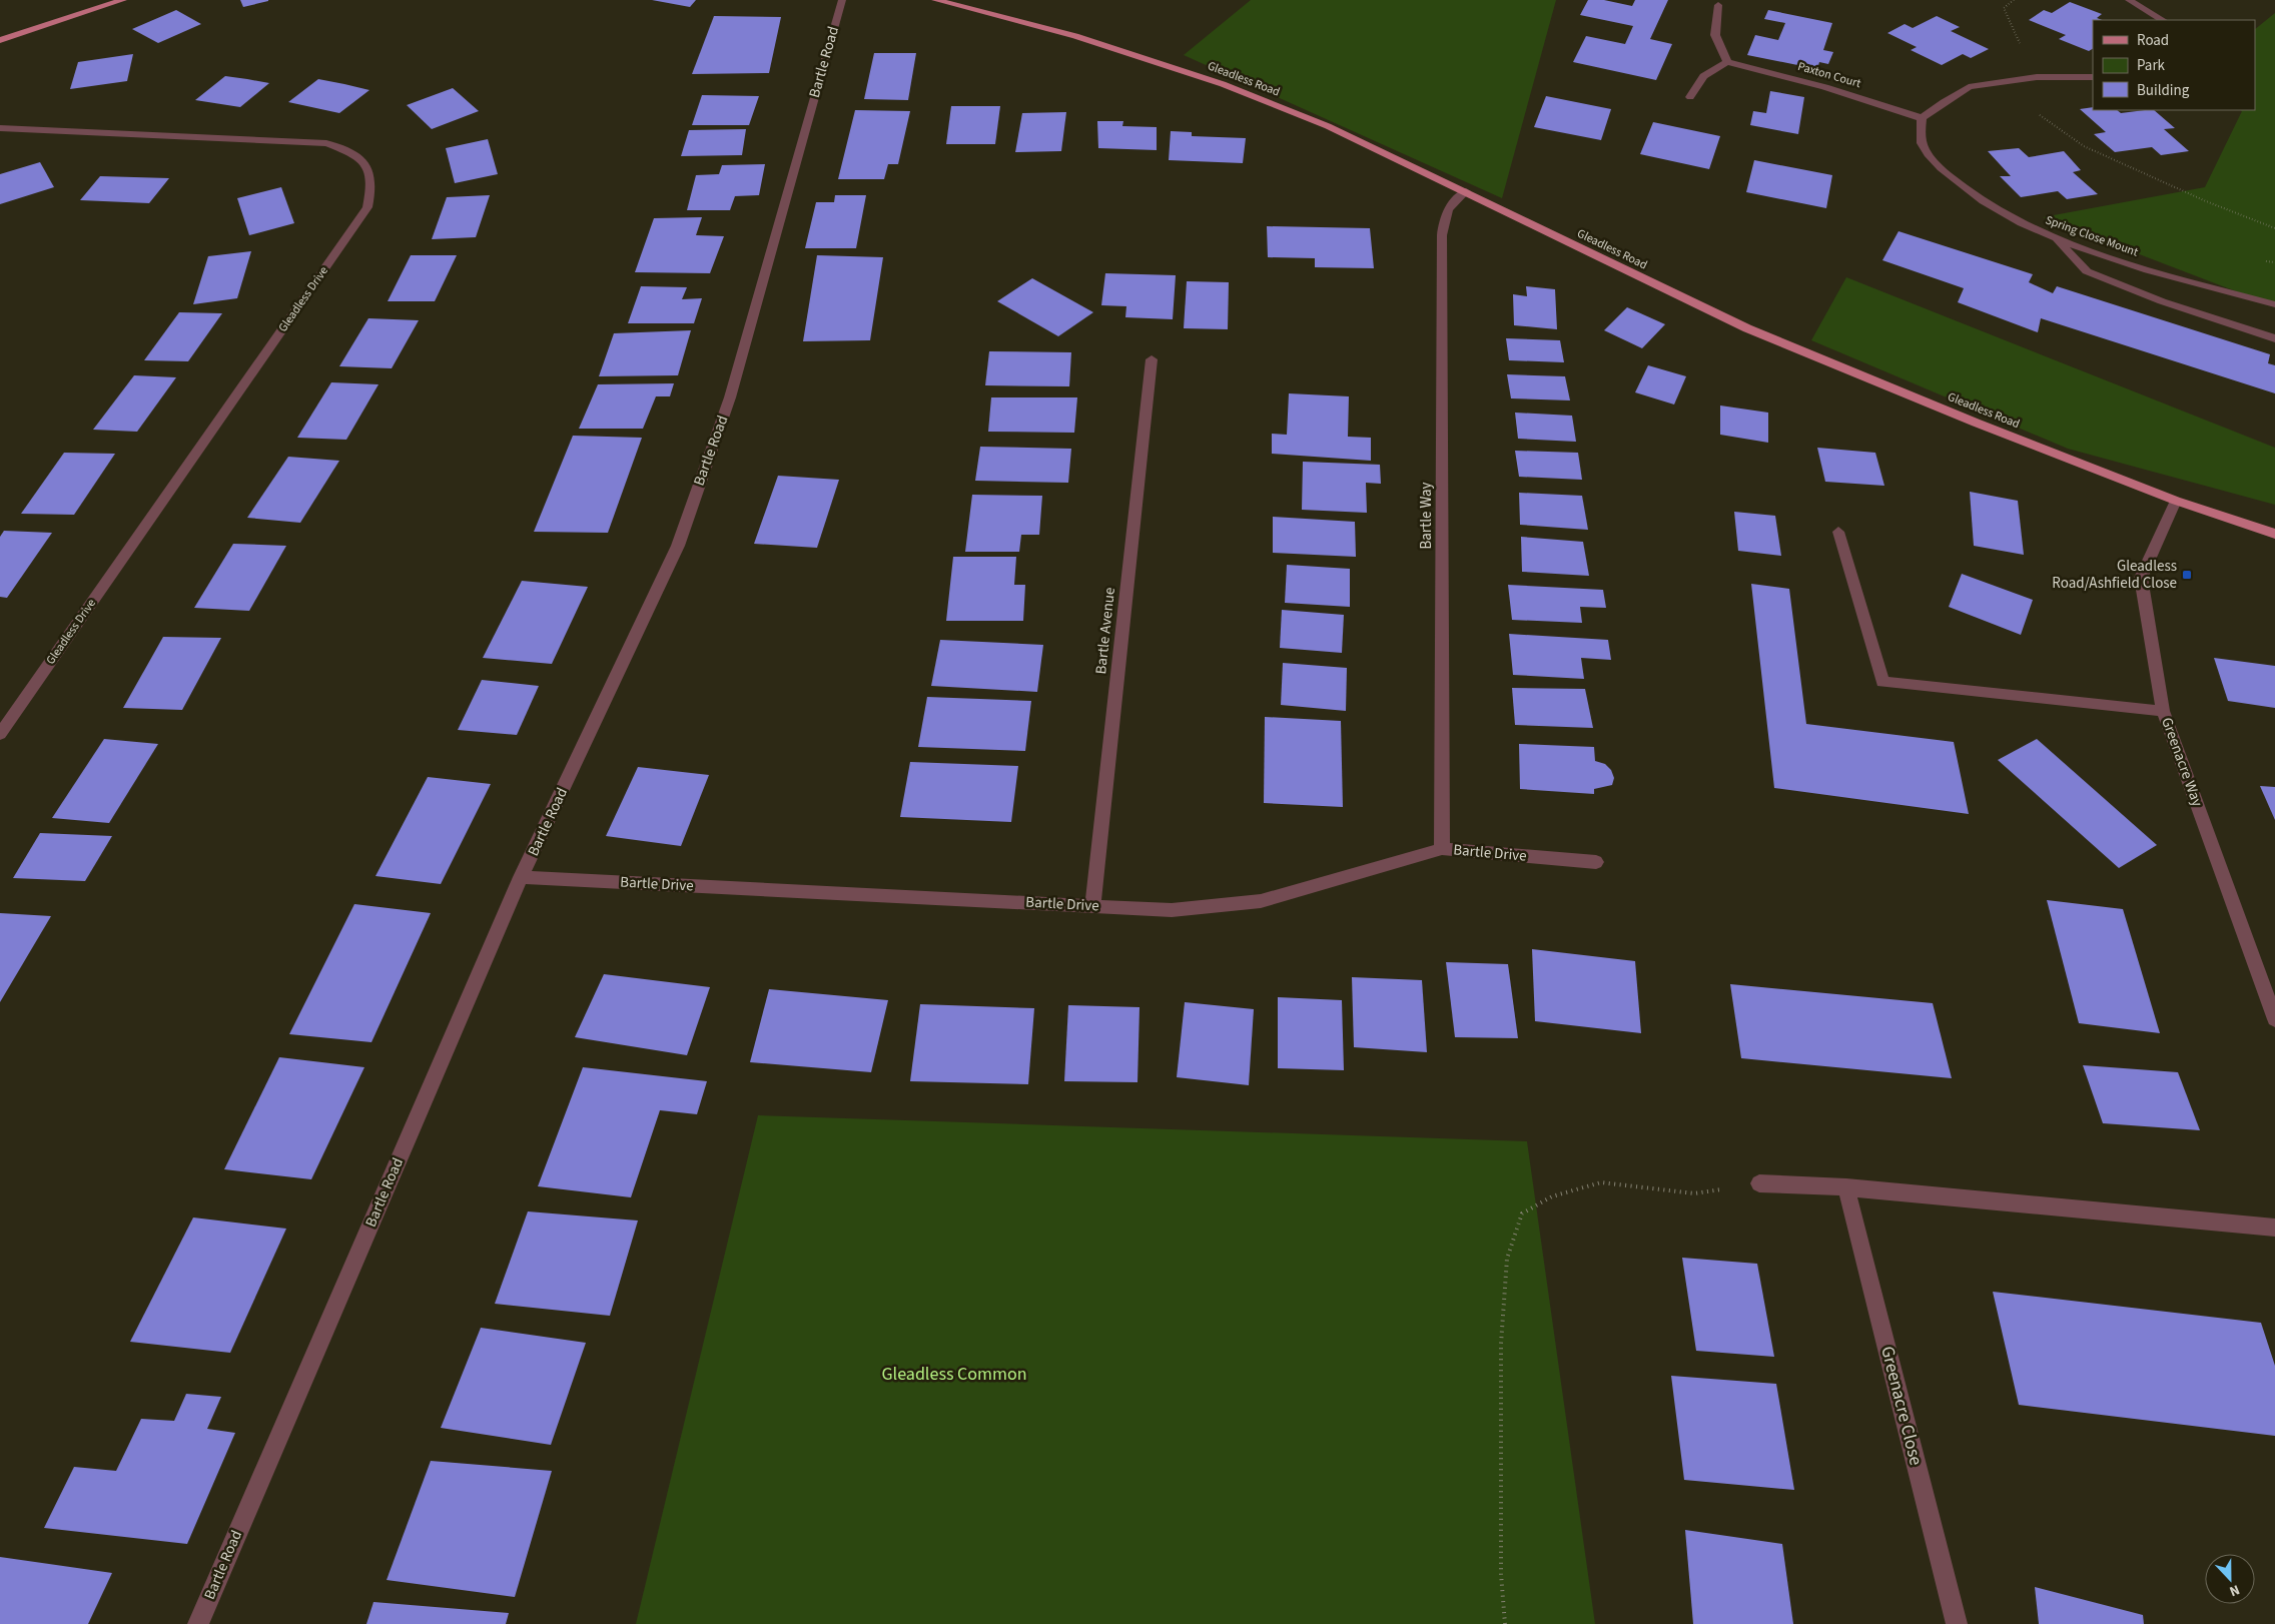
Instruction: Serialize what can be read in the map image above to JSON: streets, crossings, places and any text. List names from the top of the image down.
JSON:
{
  "streets": {
    "main road": ["Gleadless Road"],
    "street": [
      "Bartle Road",
      "Paxton Court",
      "Spring Close Mount",
      "Gleadless Drive",
      "Bartle Way",
      "Bartle Avenue",
      "Greenacre Way",
      "Bartle Drive",
      "Greenacre Close"
    ]
  },
  "crossings": [
    ["Bartle Road", "Bartle Drive"],
    ["Paxton Court", "Spring Close Mount"],
    ["Gleadless Road", "Bartle Way"],
    ["Gleadless Road", "Greenacre Way"],
    ["Bartle Way", "Bartle Drive"],
    ["Bartle Avenue", "Bartle Drive"]
  ],
  "parks": ["Gleadless Common"],
  "places": {
    "transit": ["Gleadless Road/Ashfield Close"]
  },
  "legend": ["Road", "Park", "Building"],
  "north": "bottom"
}
